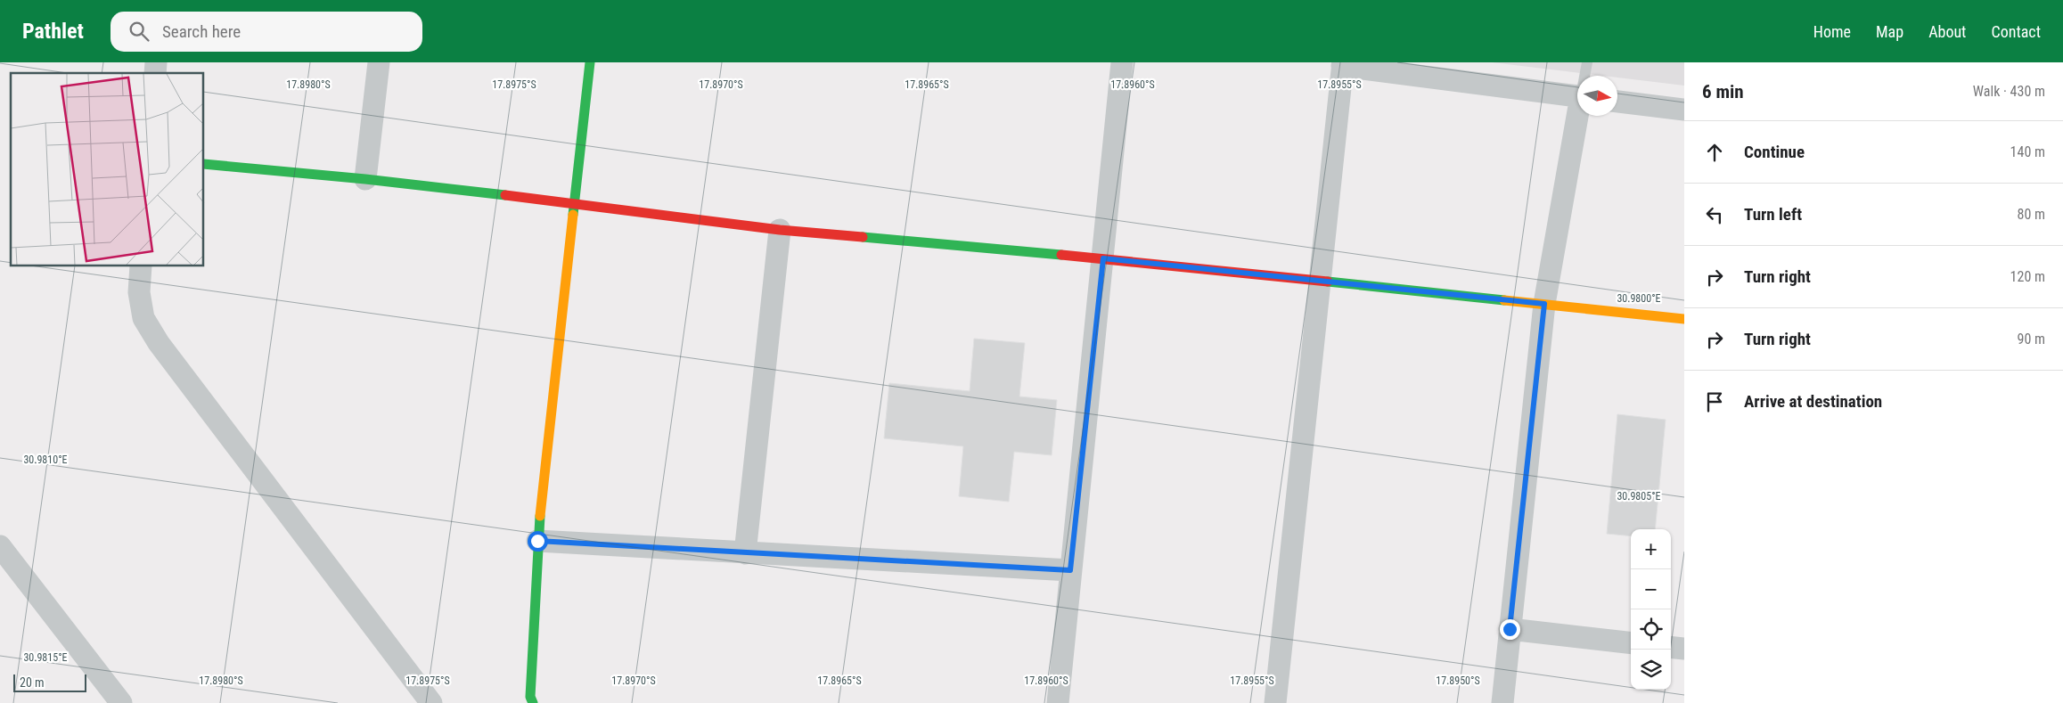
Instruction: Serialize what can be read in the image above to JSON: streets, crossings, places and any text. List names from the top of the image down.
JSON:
{
  "scale_bar": "20 m",
  "north": "right",
  "page": {
    "header": "Pathlet",
    "search": "Search here",
    "nav": [
      "Home",
      "Map",
      "About",
      "Contact"
    ],
    "heading": ["6 min", "Walk · 430 m"],
    "list": [
      ["Continue", "140 m"],
      ["Turn left", "80 m"],
      ["Turn right", "120 m"],
      ["Turn right", "90 m"],
      "Arrive at destination"
    ],
    "map_buttons": ["+", "−"],
    "scale": "20 m"
  },
  "coordinates": [
    "17.8980°S",
    "17.8975°S",
    "17.8970°S",
    "17.8965°S",
    "17.8960°S",
    "17.8955°S",
    "30.9800°E",
    "30.9810°E",
    "30.9805°E",
    "30.9815°E",
    "17.8950°S"
  ]
}
